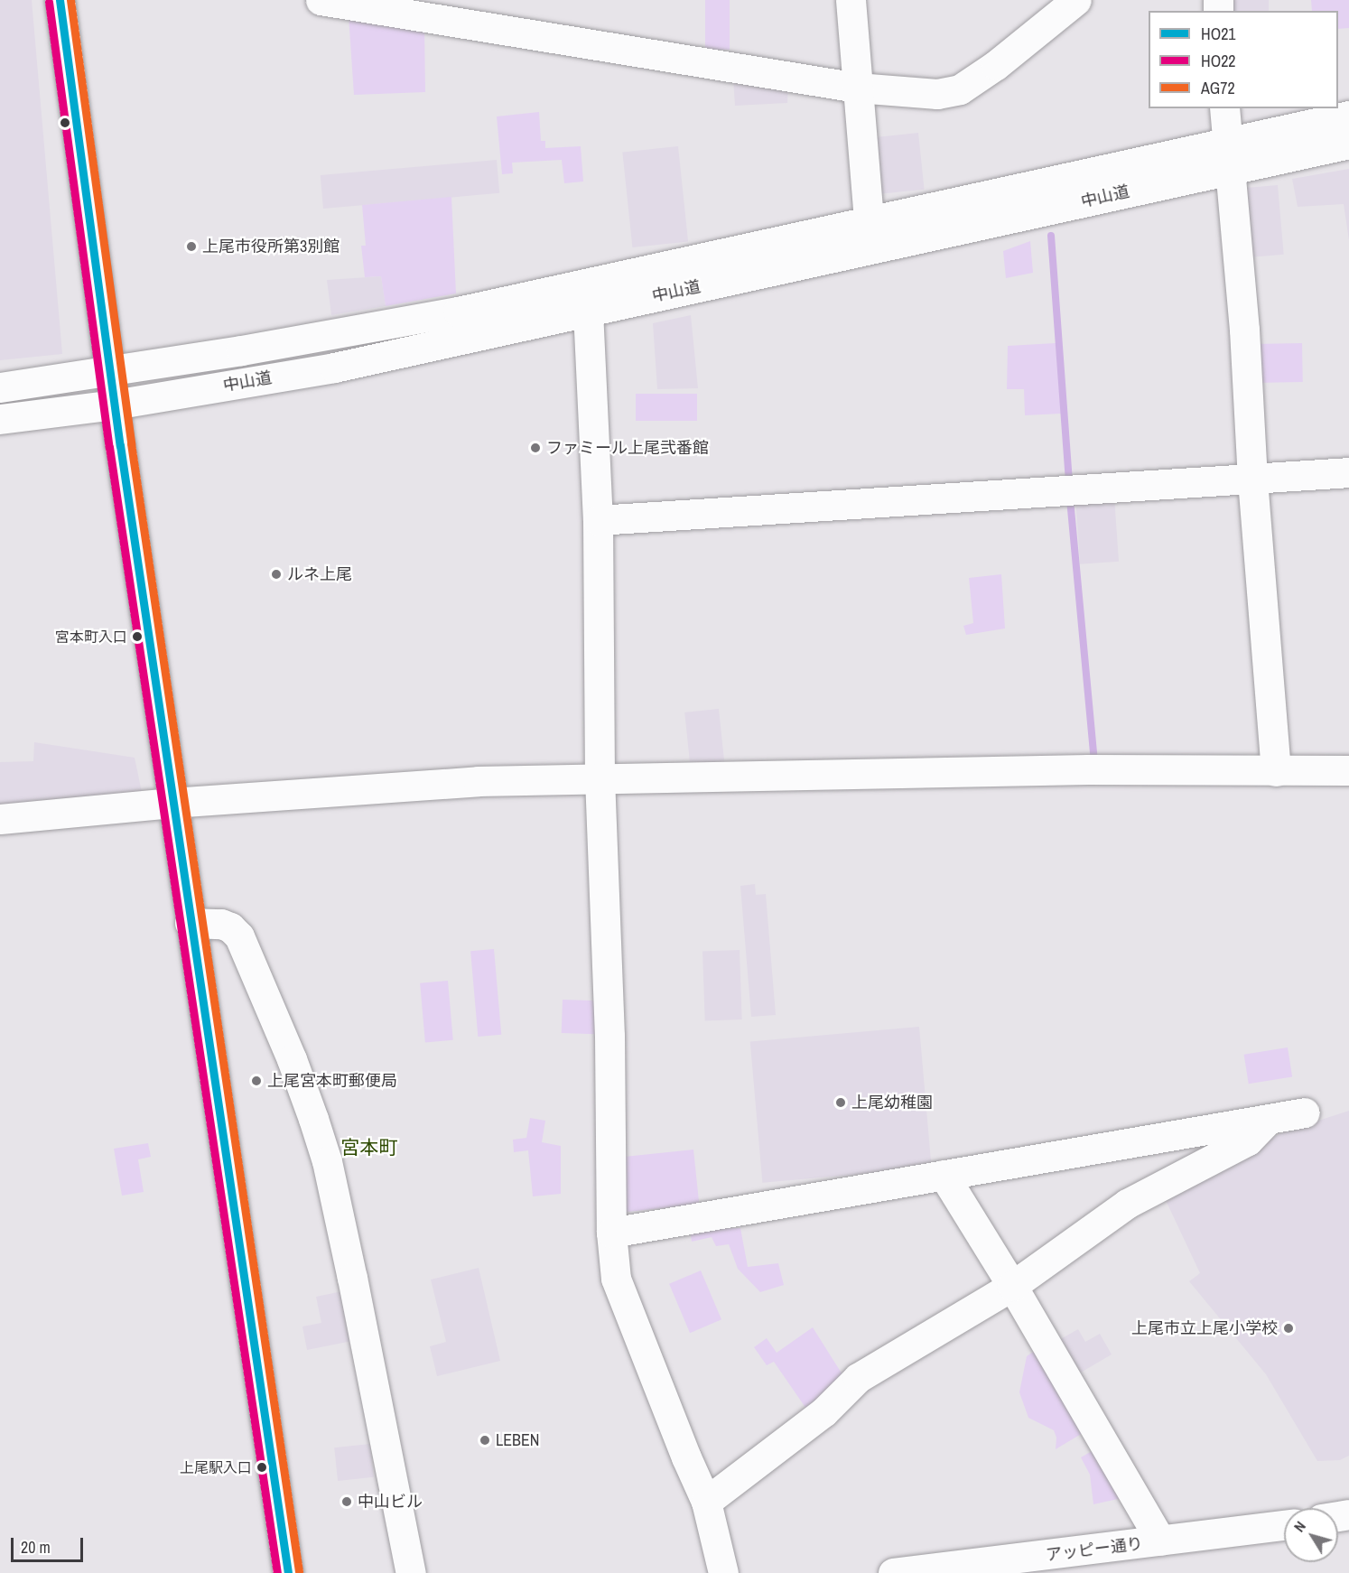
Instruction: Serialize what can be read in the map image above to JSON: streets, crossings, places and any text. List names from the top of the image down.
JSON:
{
  "streets": {
    "main road": ["中山道", "アッピー通り"]
  },
  "districts": ["宮本町"],
  "places": [
    "上尾市役所第3別館",
    "ファミール上尾弐番館",
    "ルネ上尾",
    "宮本町入口",
    "上尾宮本町郵便局",
    "上尾幼稚園",
    "上尾市立上尾小学校",
    "LEBEN",
    "上尾駅入口",
    "中山ビル"
  ],
  "lines": ["transit line HO21", "transit line AG72", "transit line HO22"],
  "legend": ["HO21", "HO22", "AG72"],
  "scale_bar": "20 m",
  "north": "top left"
}
